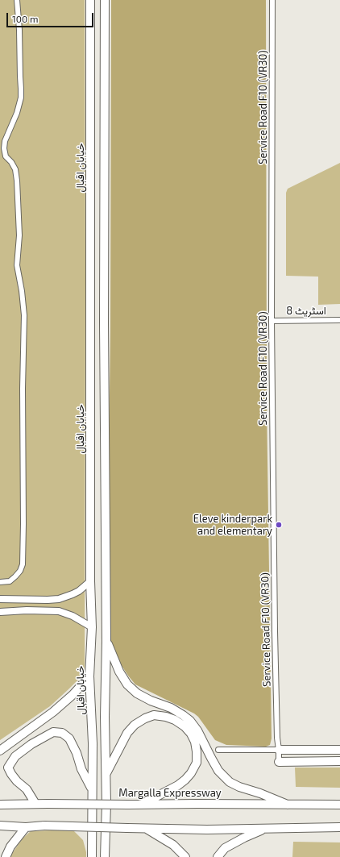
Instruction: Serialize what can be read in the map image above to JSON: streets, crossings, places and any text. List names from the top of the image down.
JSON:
{
  "streets": {
    "main road": ["خیابان اقبال", "Margalla Expressway"],
    "street": ["Service Road F10 (VR30)", "اسٹریٹ 8"]
  },
  "crossings": [
    ["Service Road F10 (VR30)", "اسٹریٹ 8"]
  ],
  "places": ["Eleve kinderpark and elementary"],
  "scale_bar": "100 m"
}
